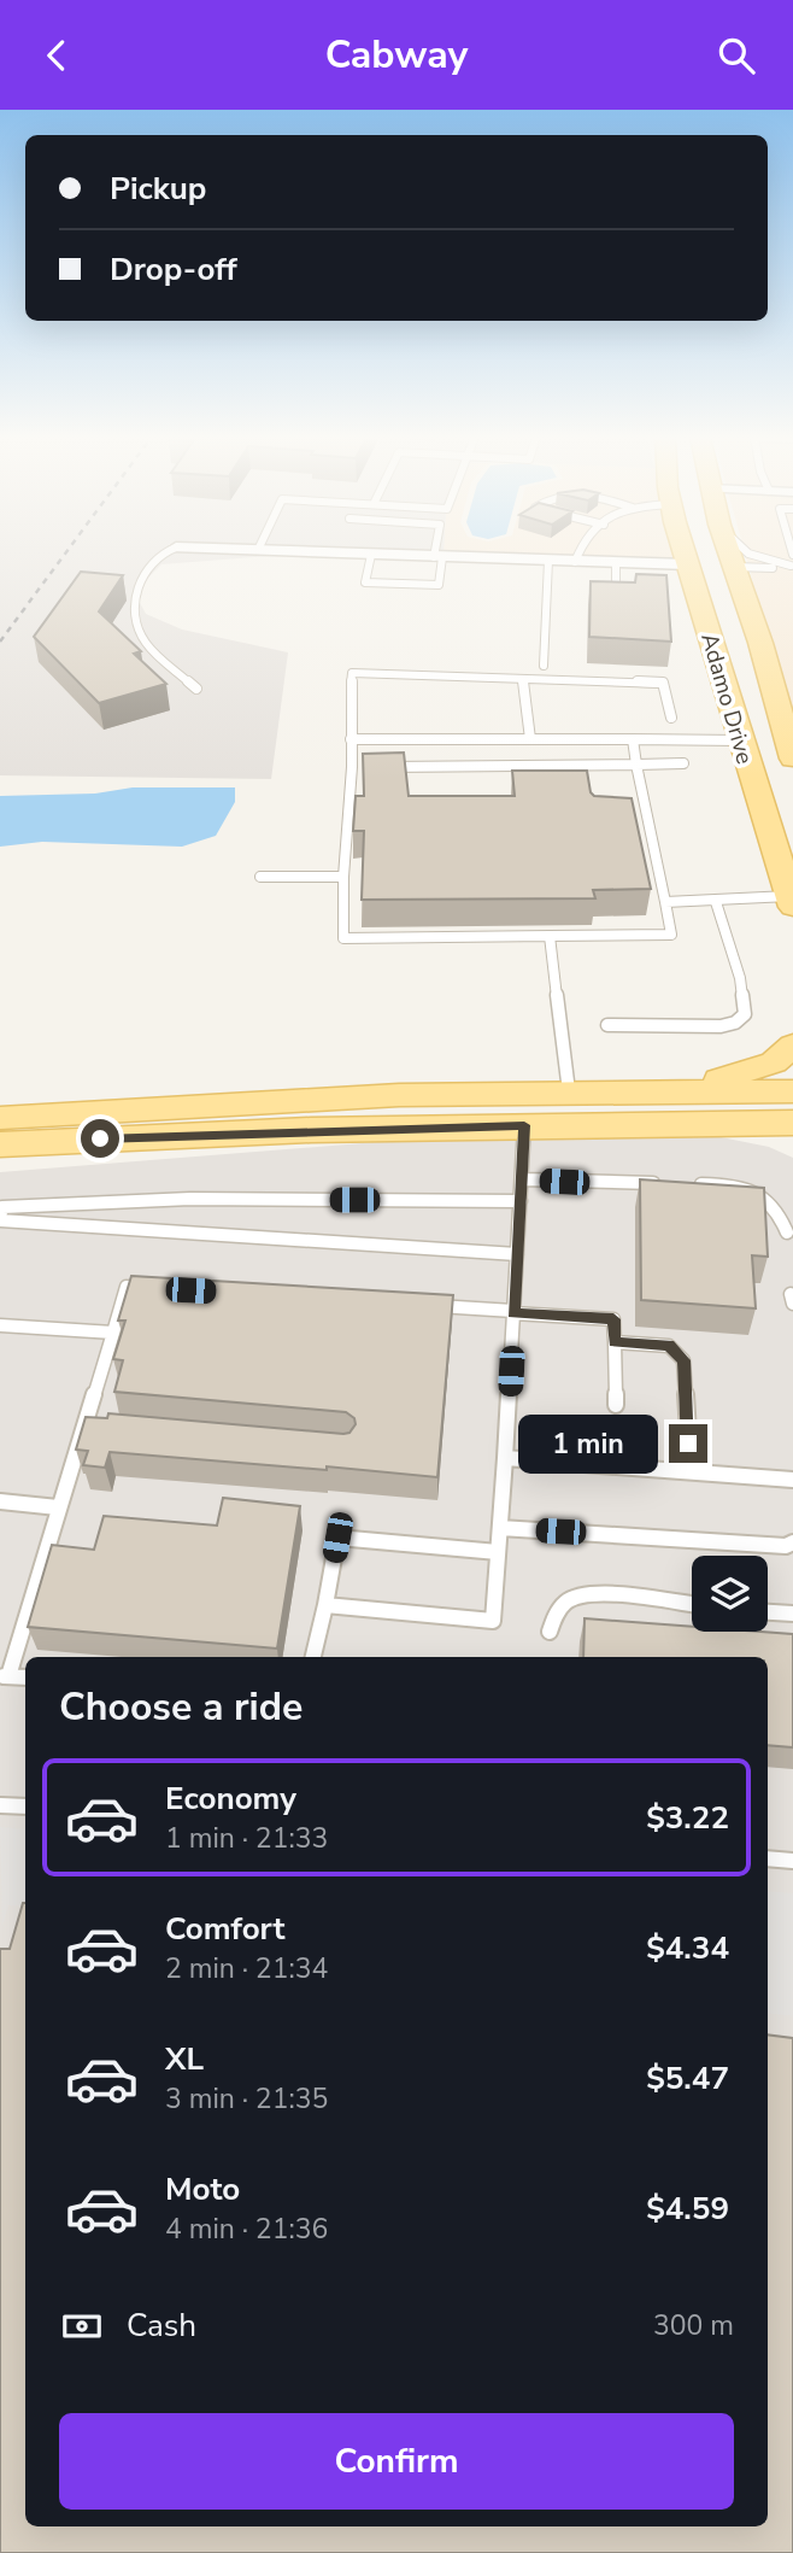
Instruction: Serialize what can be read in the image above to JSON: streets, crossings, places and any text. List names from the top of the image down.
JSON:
{
  "streets": {
    "main road": ["Adamo Drive"]
  },
  "page": {
    "header": "Cabway",
    "banner": ["Pickup", "Drop-off"],
    "bubble": "1 min",
    "heading": "Choose a ride",
    "list": [
      {
        "name": "Economy",
        "note": "1 min · 21:33",
        "value": "$3.22"
      },
      {
        "name": "Comfort",
        "note": "2 min · 21:34",
        "value": "$4.34"
      },
      {
        "name": "XL",
        "note": "3 min · 21:35",
        "value": "$5.47"
      },
      {
        "name": "Moto",
        "note": "4 min · 21:36",
        "value": "$4.59"
      }
    ],
    "pay": ["Cash", "300 m"],
    "buttons": "Confirm"
  }
}
